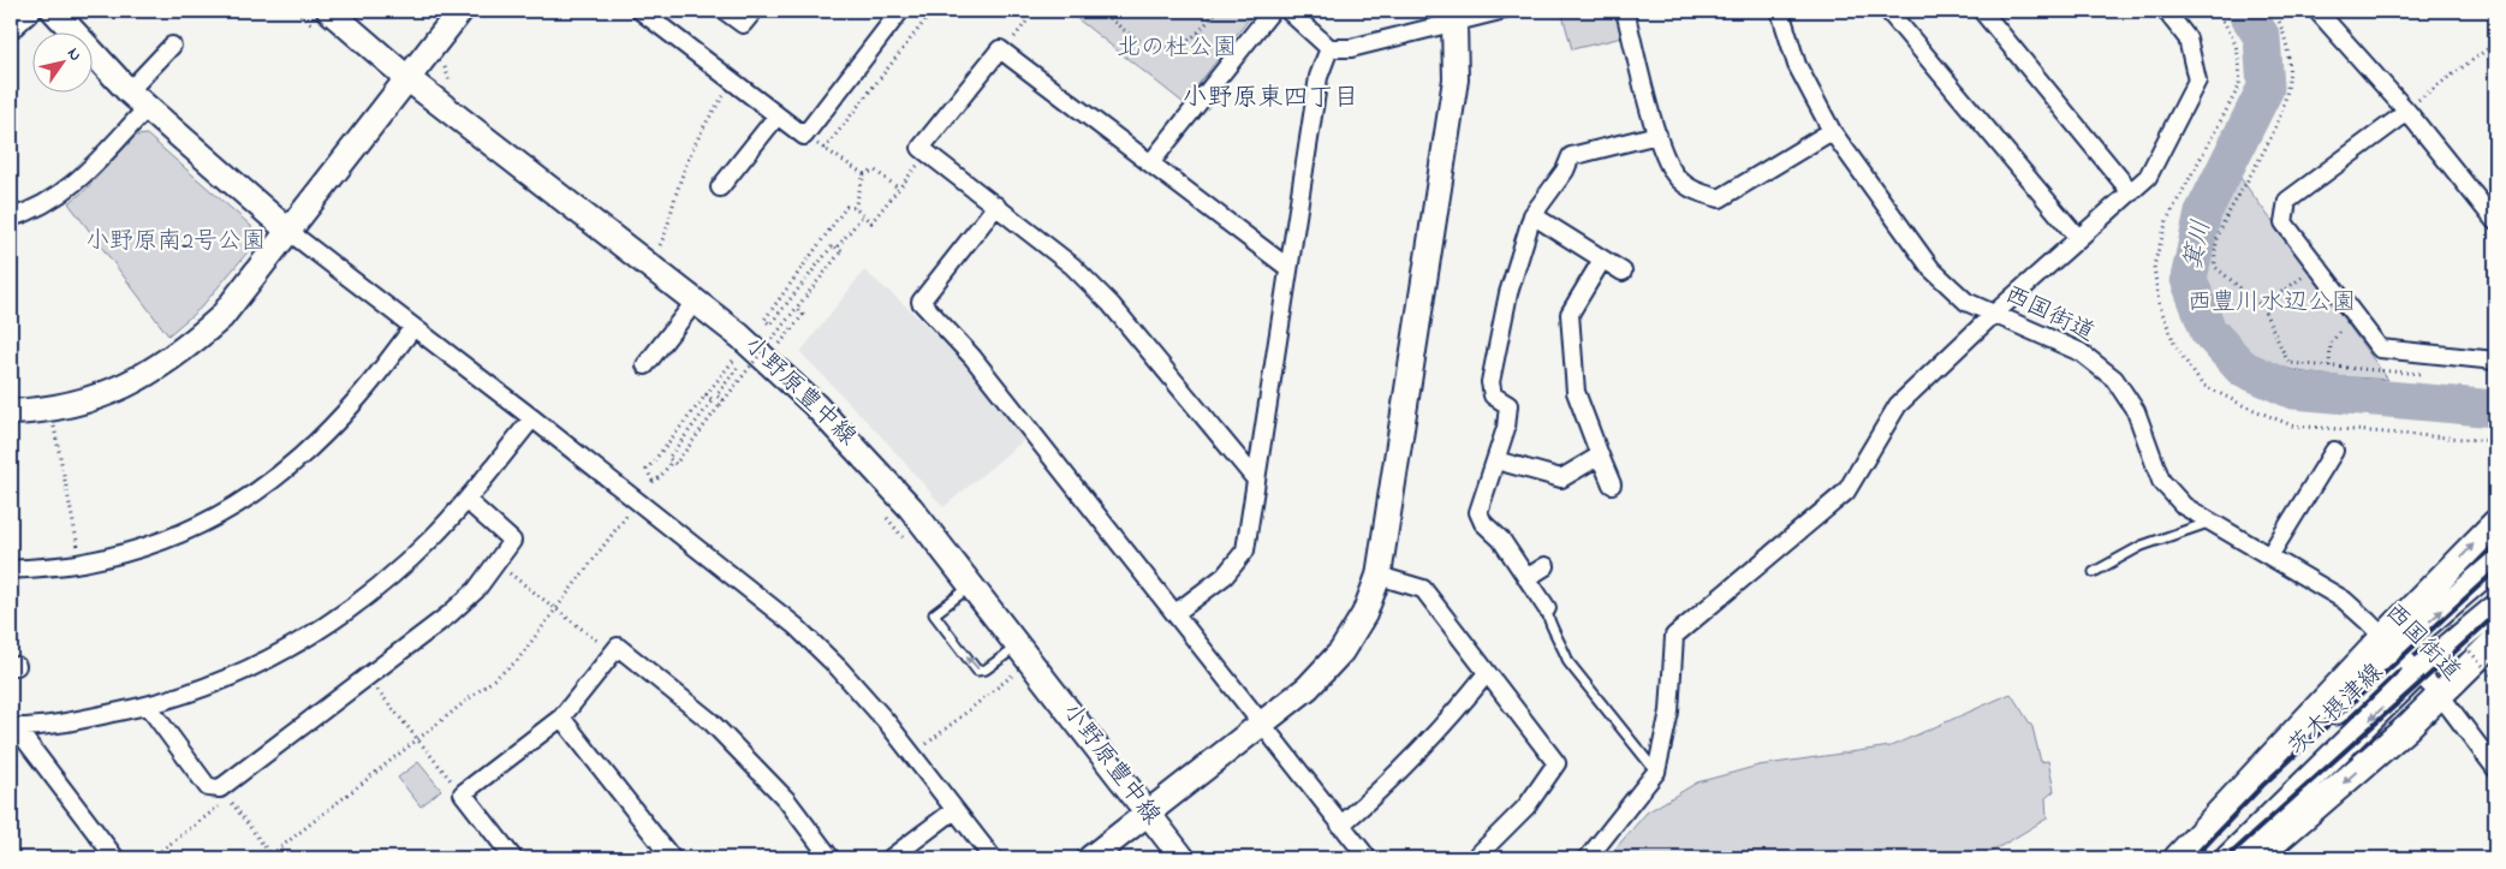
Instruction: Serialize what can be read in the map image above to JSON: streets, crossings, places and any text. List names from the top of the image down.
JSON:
{
  "streets": {
    "main road": ["茨木摂津線"],
    "street": ["西国街道", "小野原豊中線"]
  },
  "crossings": [
    ["西国街道", "茨木摂津線"]
  ],
  "districts": ["小野原東四丁目"],
  "water": ["箕川"],
  "parks": ["北の杜公園", "小野原南2号公園", "西豊川水辺公園"],
  "north": "top right"
}
